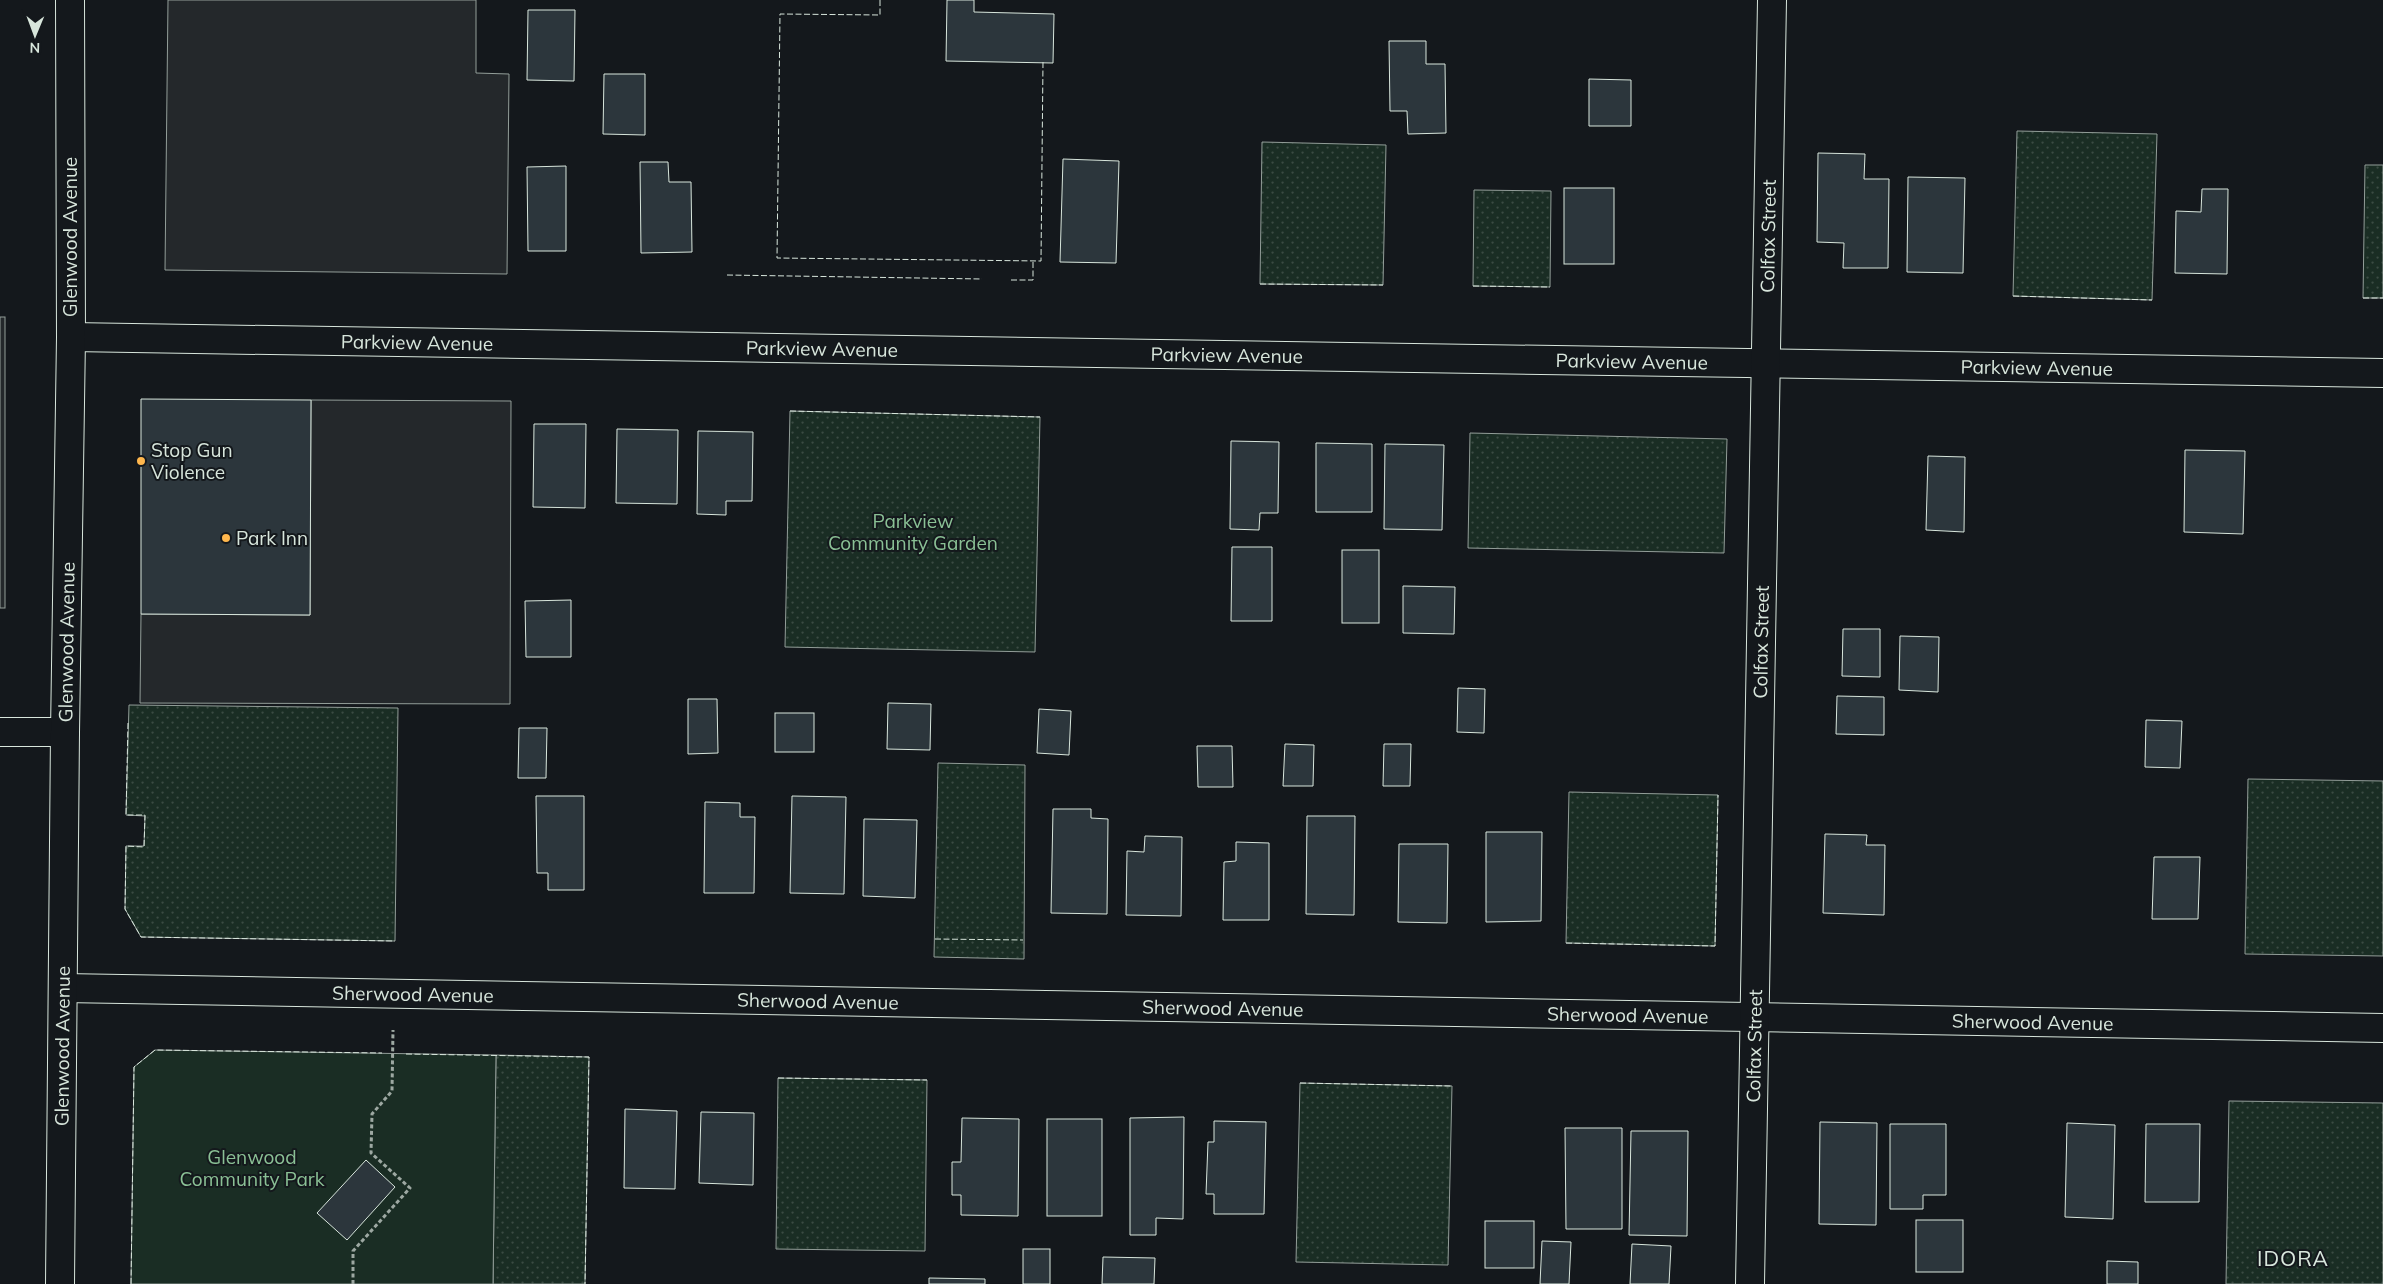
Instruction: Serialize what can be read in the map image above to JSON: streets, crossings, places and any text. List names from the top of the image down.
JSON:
{
  "streets": {
    "street": [
      "Glenwood Avenue",
      "Colfax Street",
      "Parkview Avenue",
      "Sherwood Avenue"
    ]
  },
  "crossings": [
    ["Glenwood Avenue", "Parkview Avenue"],
    ["Glenwood Avenue", "Sherwood Avenue"],
    ["Colfax Street", "Parkview Avenue"],
    ["Colfax Street", "Sherwood Avenue"]
  ],
  "districts": ["IDORA"],
  "parks": ["Parkview Community Garden", "Glenwood Community Park"],
  "places": ["Stop Gun Violence", "Park Inn"],
  "north": "bottom"
}
